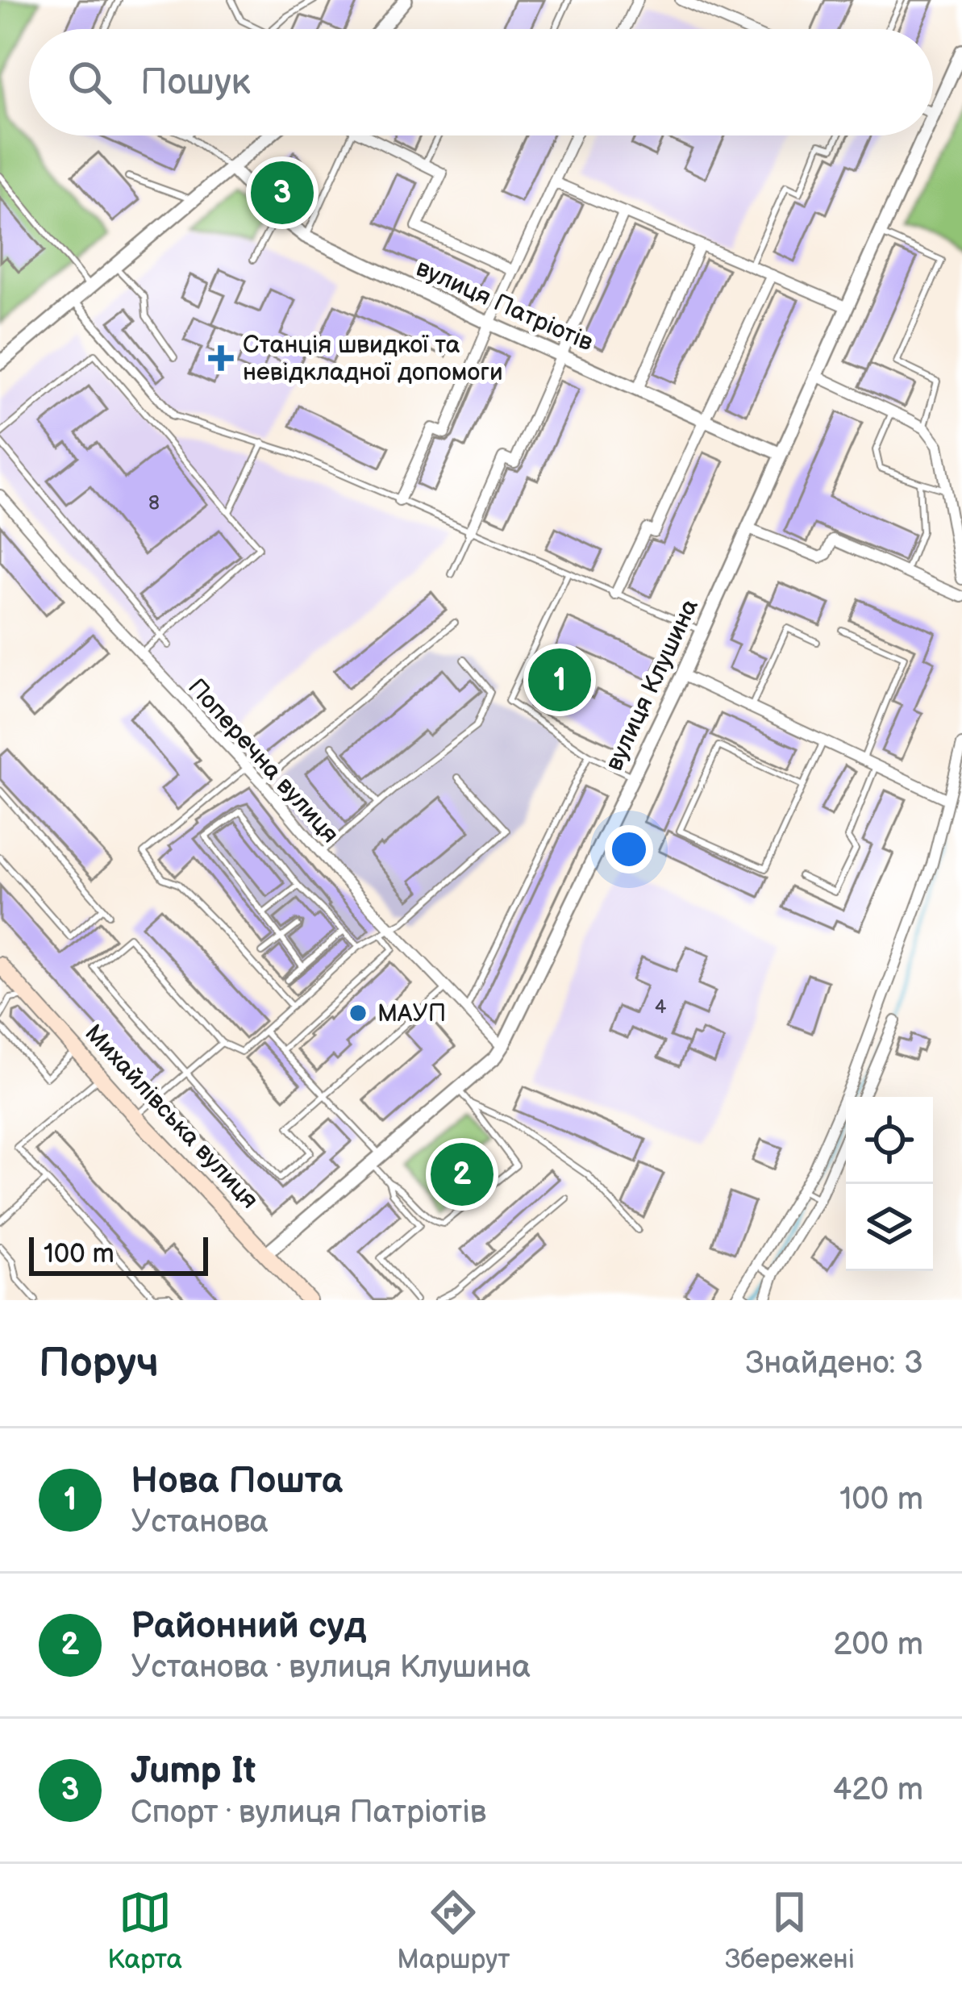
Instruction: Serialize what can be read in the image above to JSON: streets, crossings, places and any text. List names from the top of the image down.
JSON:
{
  "streets": {
    "main road": ["Михайлівська вулиця"],
    "street": ["вулиця Патріотів", "вулиця Клушина", "Поперечна вулиця"]
  },
  "crossings": [
    ["вулиця Патріотів", "вулиця Клушина"],
    ["вулиця Клушина", "Поперечна вулиця"],
    ["вулиця Клушина", "Михайлівська вулиця"]
  ],
  "places": {
    "health": ["Станція швидкої та невідкладної допомоги"],
    "other": ["МАУП"]
  },
  "house_numbers": ["8", "4"],
  "scale_bar": "100 m",
  "page": {
    "search": "Пошук",
    "pins": ["3", "1", "2"],
    "scale": "100 m",
    "heading": ["Поруч", "Знайдено: 3"],
    "list": [
      {
        "mark": "1",
        "name": "Нова Пошта",
        "note": "Установа",
        "value": "100 m"
      },
      {
        "mark": "2",
        "name": "Районний суд",
        "note": "Установа · вулиця Клушина",
        "value": "200 m"
      },
      {
        "mark": "3",
        "name": "Jump It",
        "note": "Спорт · вулиця Патріотів",
        "value": "420 m"
      }
    ],
    "nav": ["Карта", "Маршрут", "Збережені"]
  }
}
